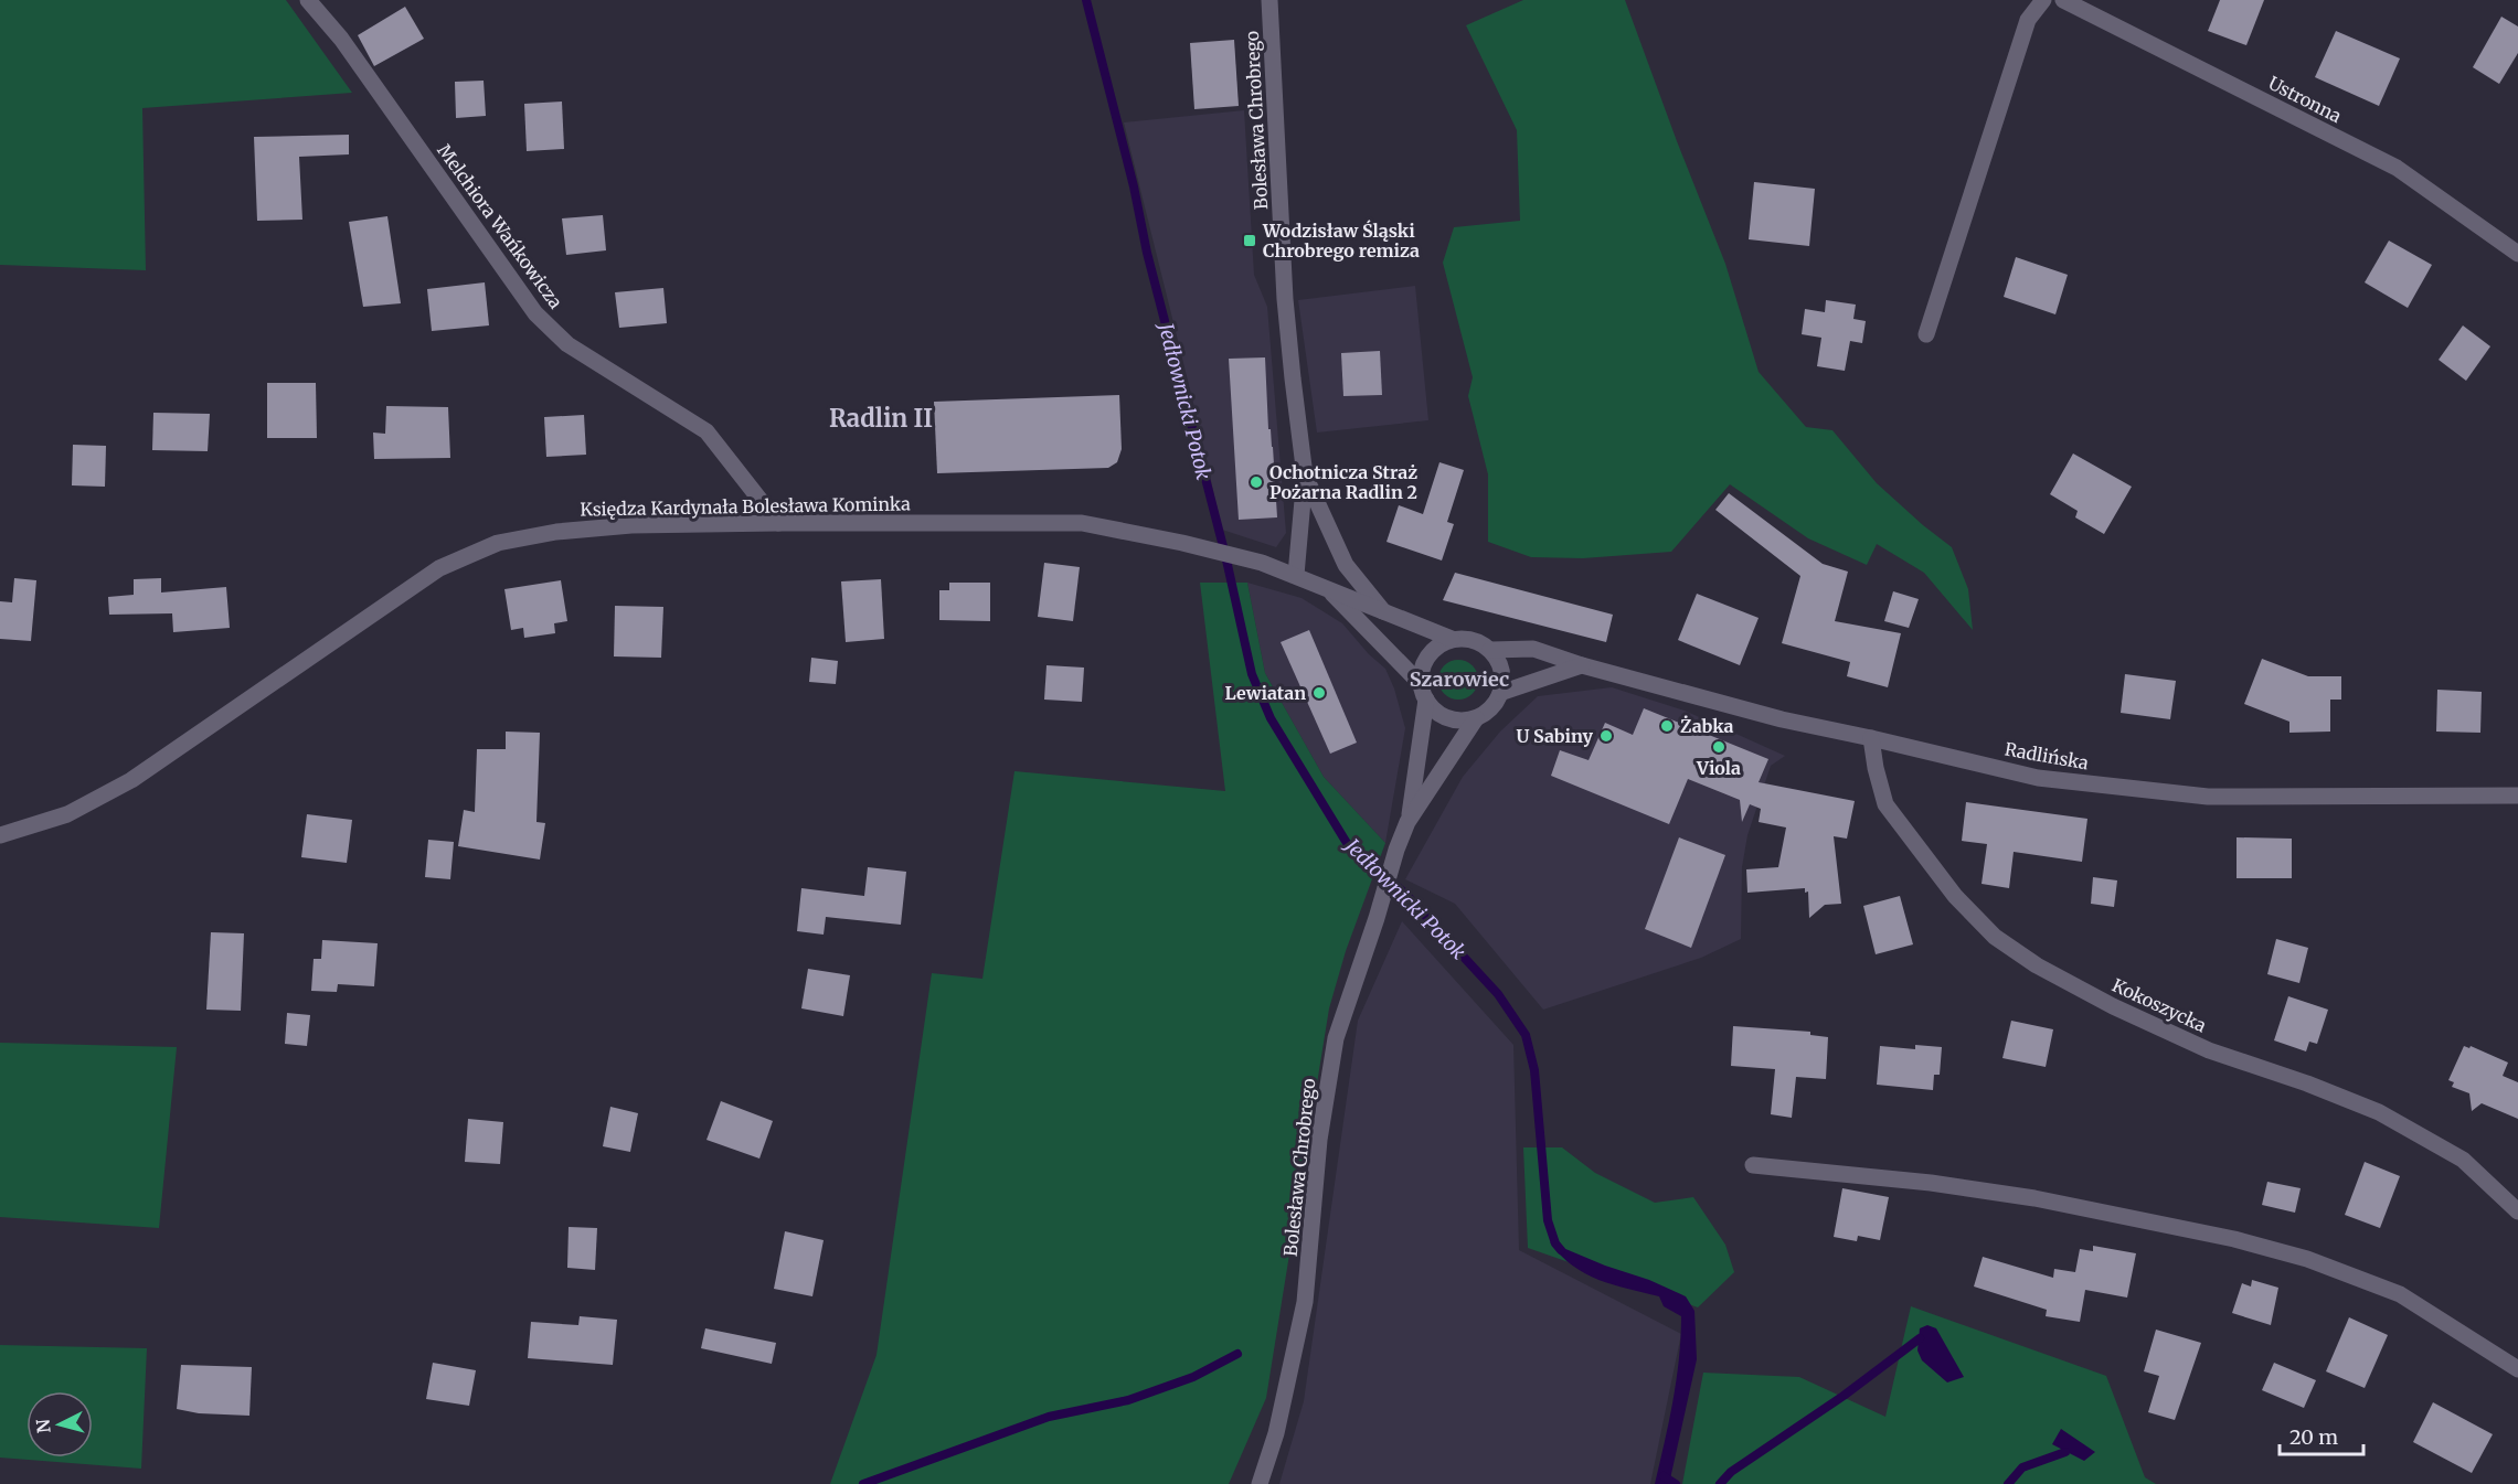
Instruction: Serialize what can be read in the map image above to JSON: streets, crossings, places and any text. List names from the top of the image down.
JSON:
{
  "streets": {
    "street": [
      "Ustronna",
      "Bolesława Chrobrego",
      "Melchiora Wańkowicza",
      "Księdza Kardynała Bolesława Kominka",
      "Radlińska",
      "Kokoszycka"
    ]
  },
  "crossings": [
    ["Bolesława Chrobrego", "Księdza Kardynała Bolesława Kominka"],
    ["Bolesława Chrobrego", "Radlińska"],
    ["Melchiora Wańkowicza", "Księdza Kardynała Bolesława Kominka"],
    ["Księdza Kardynała Bolesława Kominka", "Radlińska"],
    ["Radlińska", "Kokoszycka"]
  ],
  "districts": ["Radlin II", "Szarowiec"],
  "water": ["Jedłownicki Potok"],
  "places": {
    "transit": ["Wodzisław Śląski Chrobrego remiza"],
    "other": [
      "Ochotnicza Straż Pożarna Radlin 2",
      "Lewiatan",
      "Żabka",
      "U Sabiny",
      "Viola"
    ]
  },
  "scale_bar": "20 m",
  "north": "left"
}
